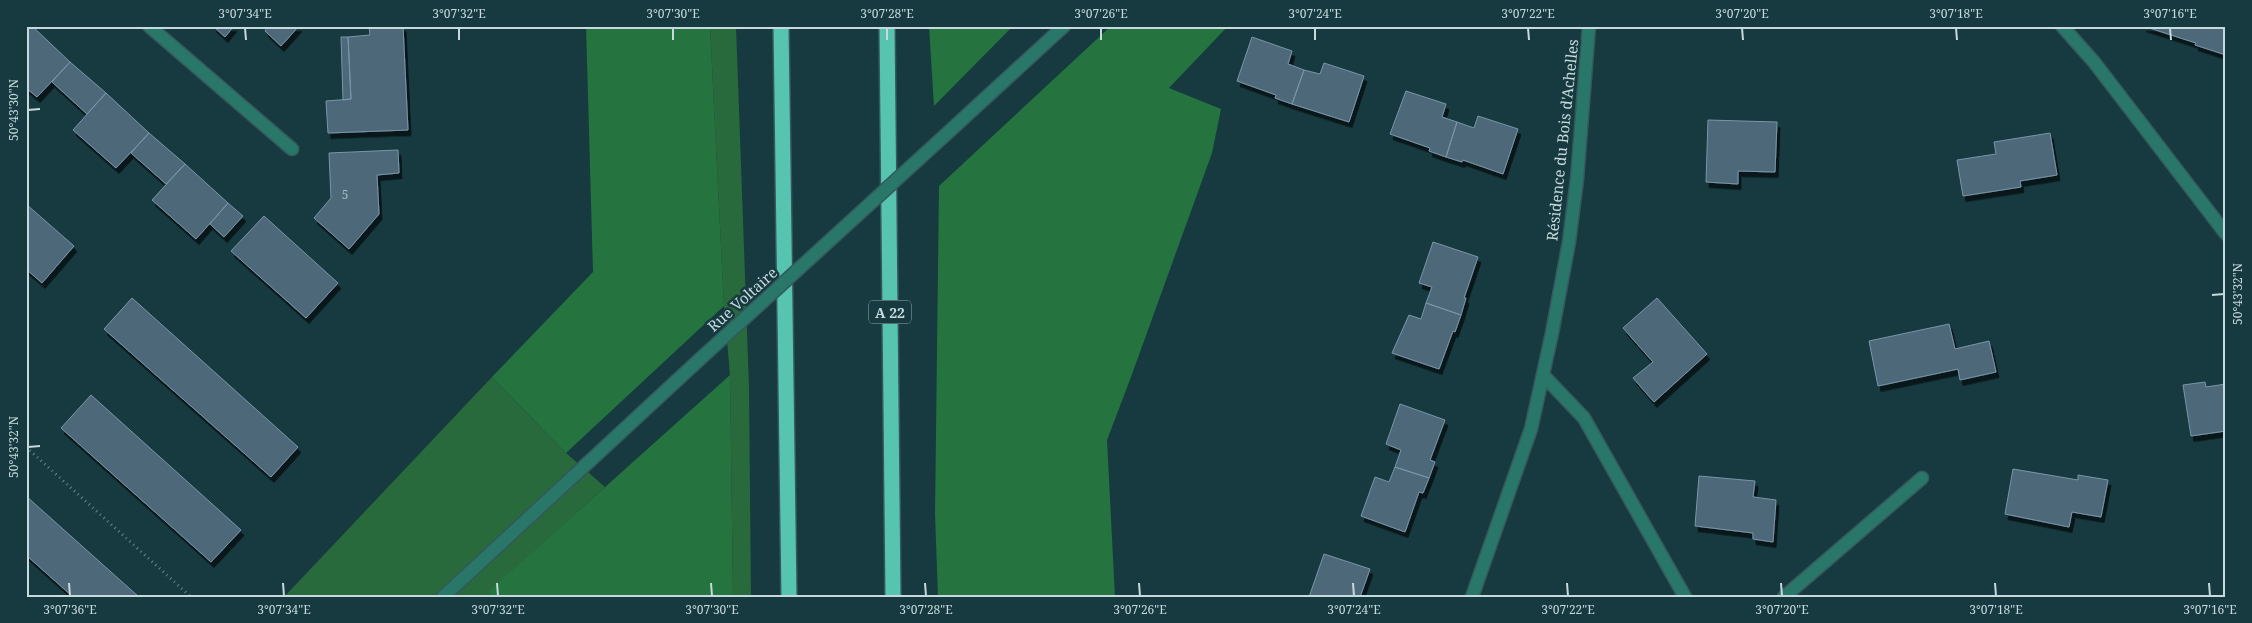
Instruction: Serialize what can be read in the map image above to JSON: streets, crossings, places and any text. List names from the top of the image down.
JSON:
{
  "streets": {
    "highway": ["A 22"],
    "street": ["Résidence du Bois d'Achelles", "Rue Voltaire"]
  },
  "house_numbers": ["5"],
  "coordinates": [
    "3°07'34\"E",
    "3°07'32\"E",
    "3°07'30\"E",
    "3°07'28\"E",
    "3°07'26\"E",
    "3°07'24\"E",
    "3°07'22\"E",
    "3°07'20\"E",
    "3°07'18\"E",
    "3°07'16\"E",
    "50°43'30\"N",
    "50°43'32\"N",
    "3°07'36\"E"
  ]
}
